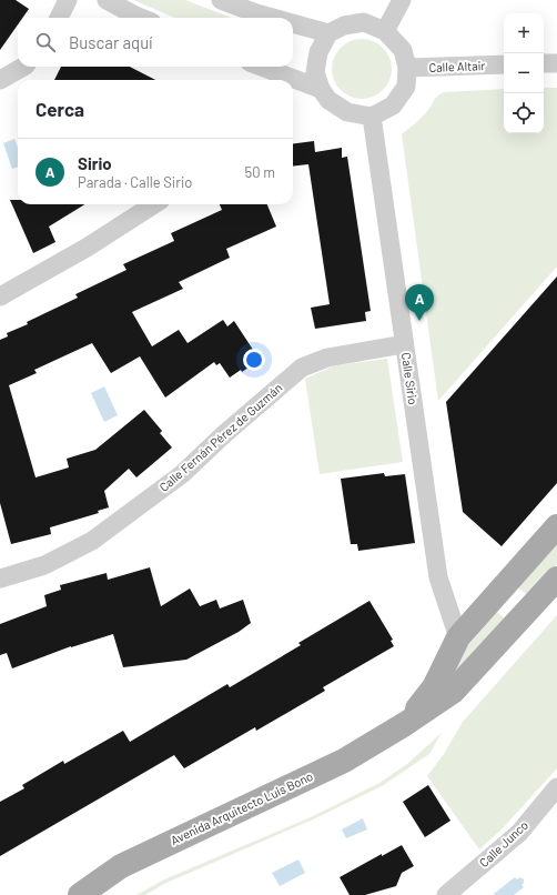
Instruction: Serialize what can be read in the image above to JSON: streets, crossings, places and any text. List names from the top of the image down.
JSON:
{
  "streets": {
    "main road": ["Avenida Arquitecto Luis Bono"],
    "street": [
      "Calle Altair",
      "Calle Sirio",
      "Calle Fernán Pérez de Guzmán",
      "Calle Junco"
    ]
  },
  "crossings": [
    ["Calle Altair", "Calle Sirio"],
    ["Calle Sirio", "Calle Fernán Pérez de Guzmán"],
    ["Calle Sirio", "Avenida Arquitecto Luis Bono"]
  ],
  "page": {
    "map_buttons": ["+", "−"],
    "search": "Buscar aquí",
    "heading": "Cerca",
    "list": [
      {
        "mark": "A",
        "name": "Sirio",
        "note": "Parada · Calle Sirio",
        "value": "50 m"
      }
    ],
    "pins": "A"
  }
}
